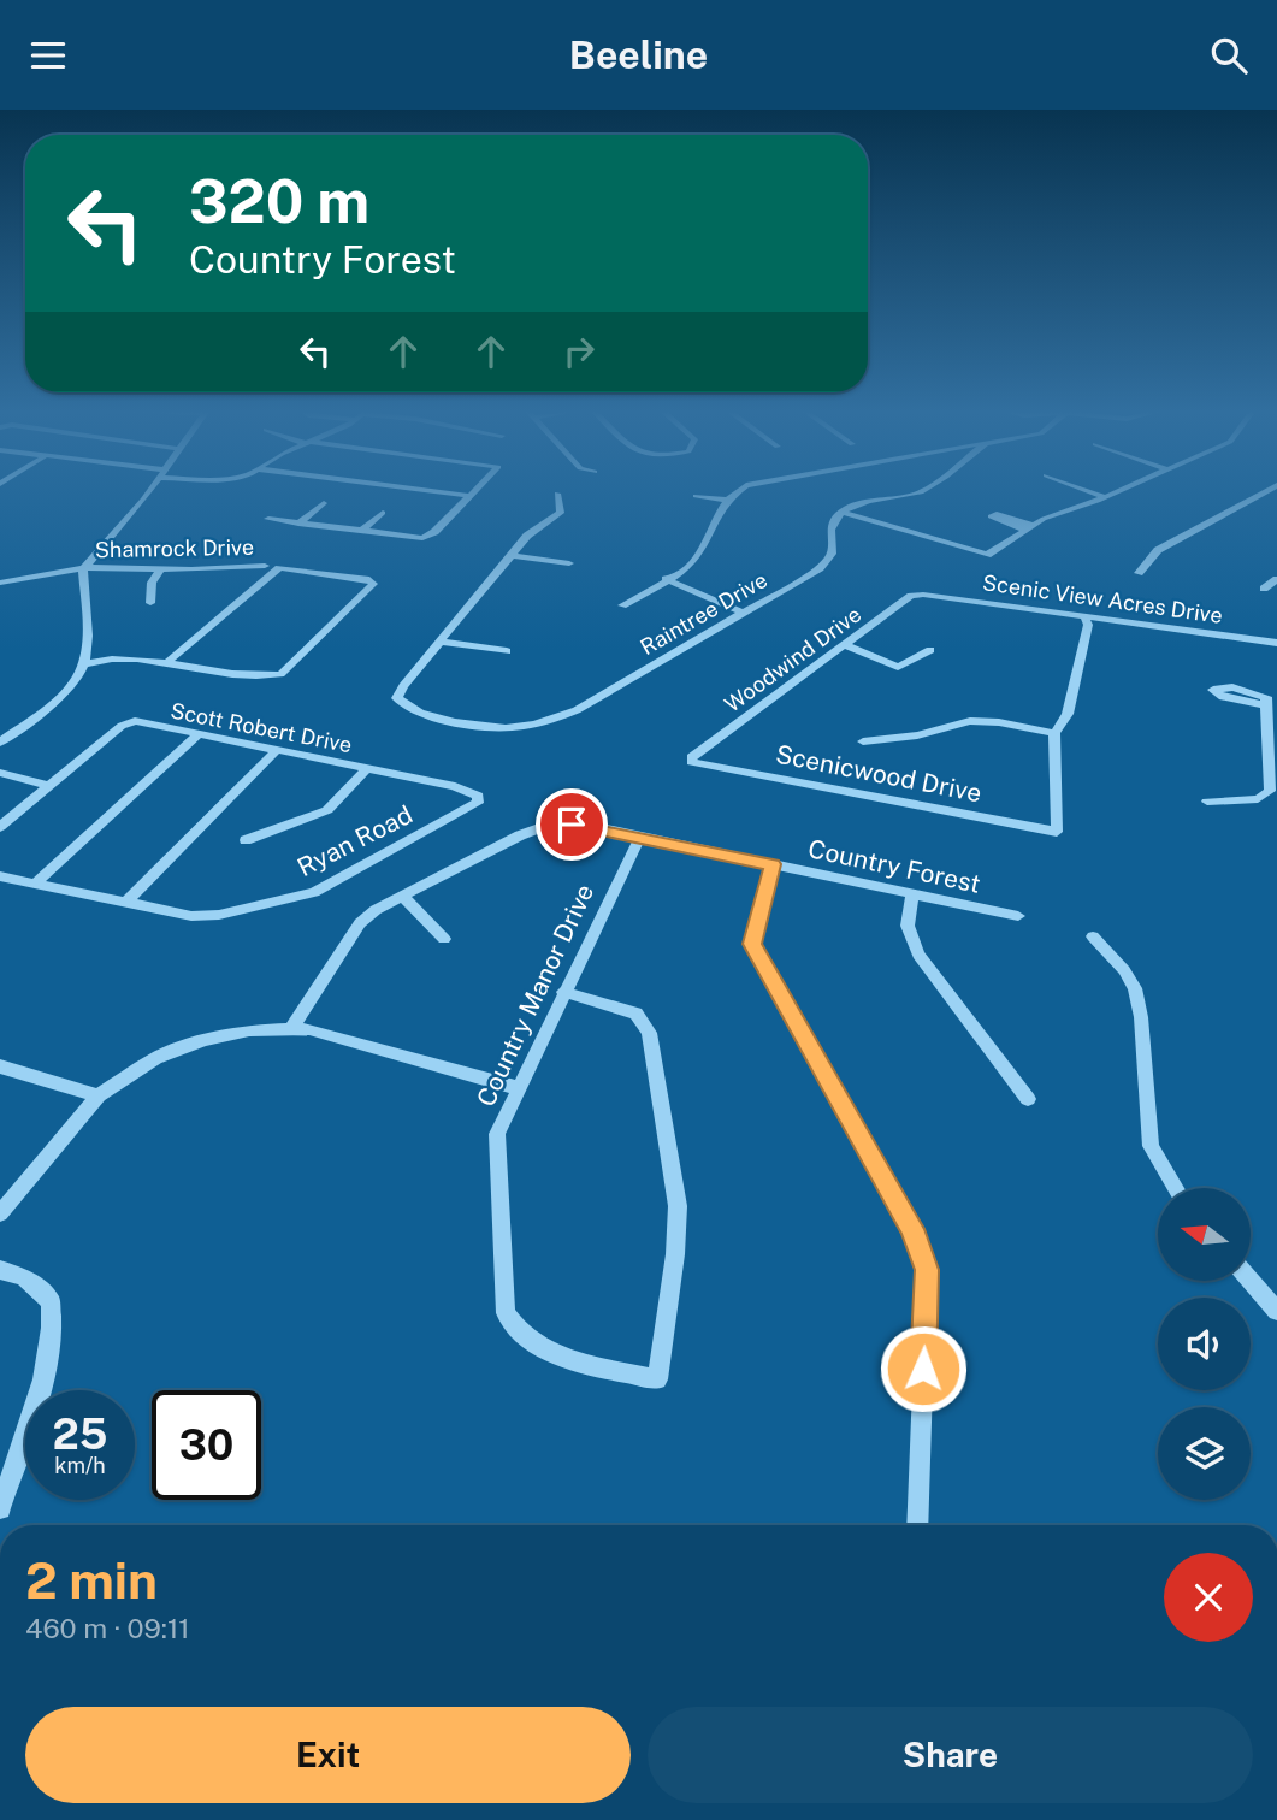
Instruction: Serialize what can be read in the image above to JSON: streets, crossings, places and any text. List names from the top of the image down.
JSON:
{
  "streets": {
    "street": [
      "Shamrock Drive",
      "Scenic View Acres Drive",
      "Raintree Drive",
      "Woodwind Drive",
      "Scott Robert Drive",
      "Scenicwood Drive",
      "Ryan Road",
      "Country Forest",
      "Country Manor Drive"
    ]
  },
  "crossings": [
    ["Scenic View Acres Drive", "Woodwind Drive"],
    ["Woodwind Drive", "Scenicwood Drive"],
    ["Scott Robert Drive", "Ryan Road"],
    ["Country Forest", "Country Manor Drive"]
  ],
  "north": "left",
  "page": {
    "header": "Beeline",
    "turn": ["320 m", "Country Forest"],
    "speed": "25 km/h",
    "limit": "30",
    "heading": ["2 min", "460 m · 09:11"],
    "buttons": ["Exit", "Share"]
  }
}
